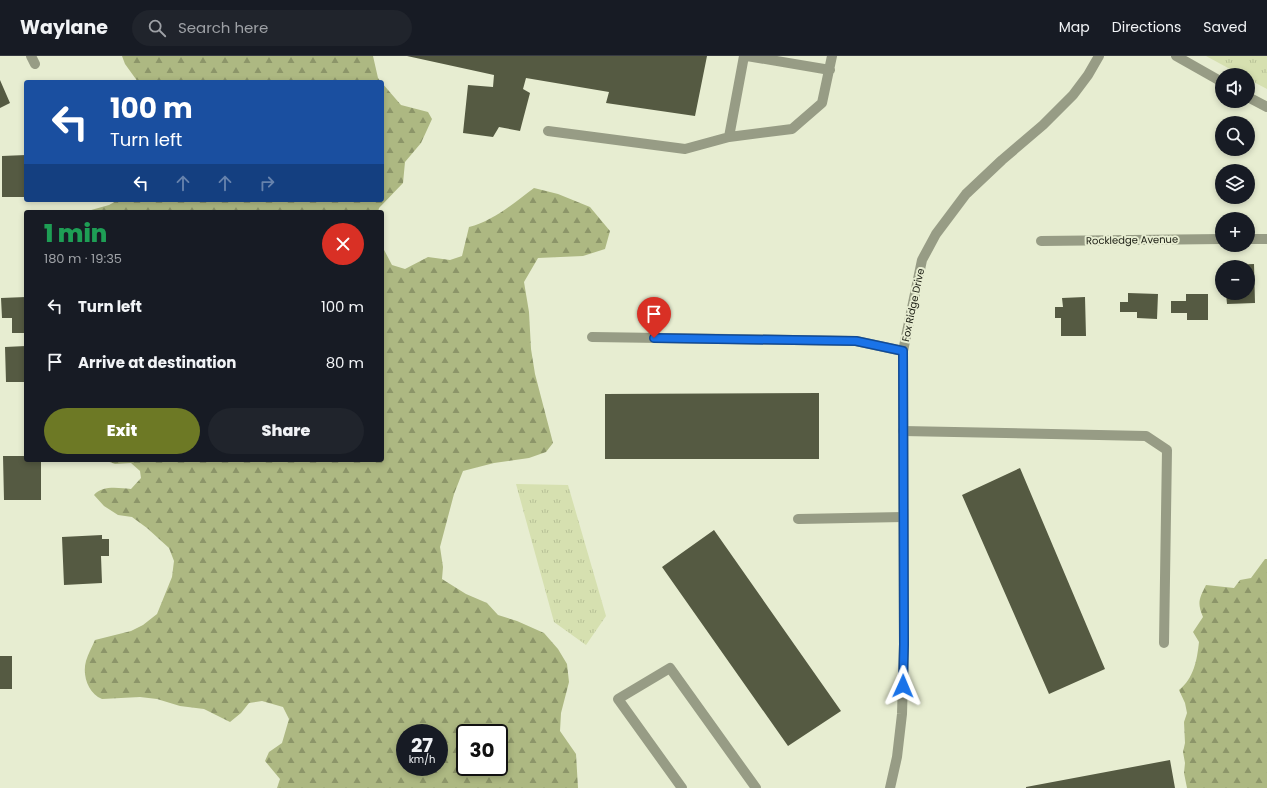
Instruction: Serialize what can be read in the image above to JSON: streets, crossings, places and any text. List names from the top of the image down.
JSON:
{
  "streets": {
    "street": ["Rockledge Avenue", "Fox Ridge Drive"]
  },
  "page": {
    "header": "Waylane",
    "search": "Search here",
    "nav": ["Map", "Directions", "Saved"],
    "map_buttons": ["+", "−"],
    "turn": ["100 m", "Turn left"],
    "heading": ["1 min", "180 m · 19:35"],
    "list": [
      {
        "name": "Turn left",
        "value": "100 m"
      },
      {
        "name": "Arrive at destination",
        "value": "80 m"
      }
    ],
    "buttons": ["Exit", "Share"],
    "speed": "27 km/h",
    "limit": "30"
  }
}
